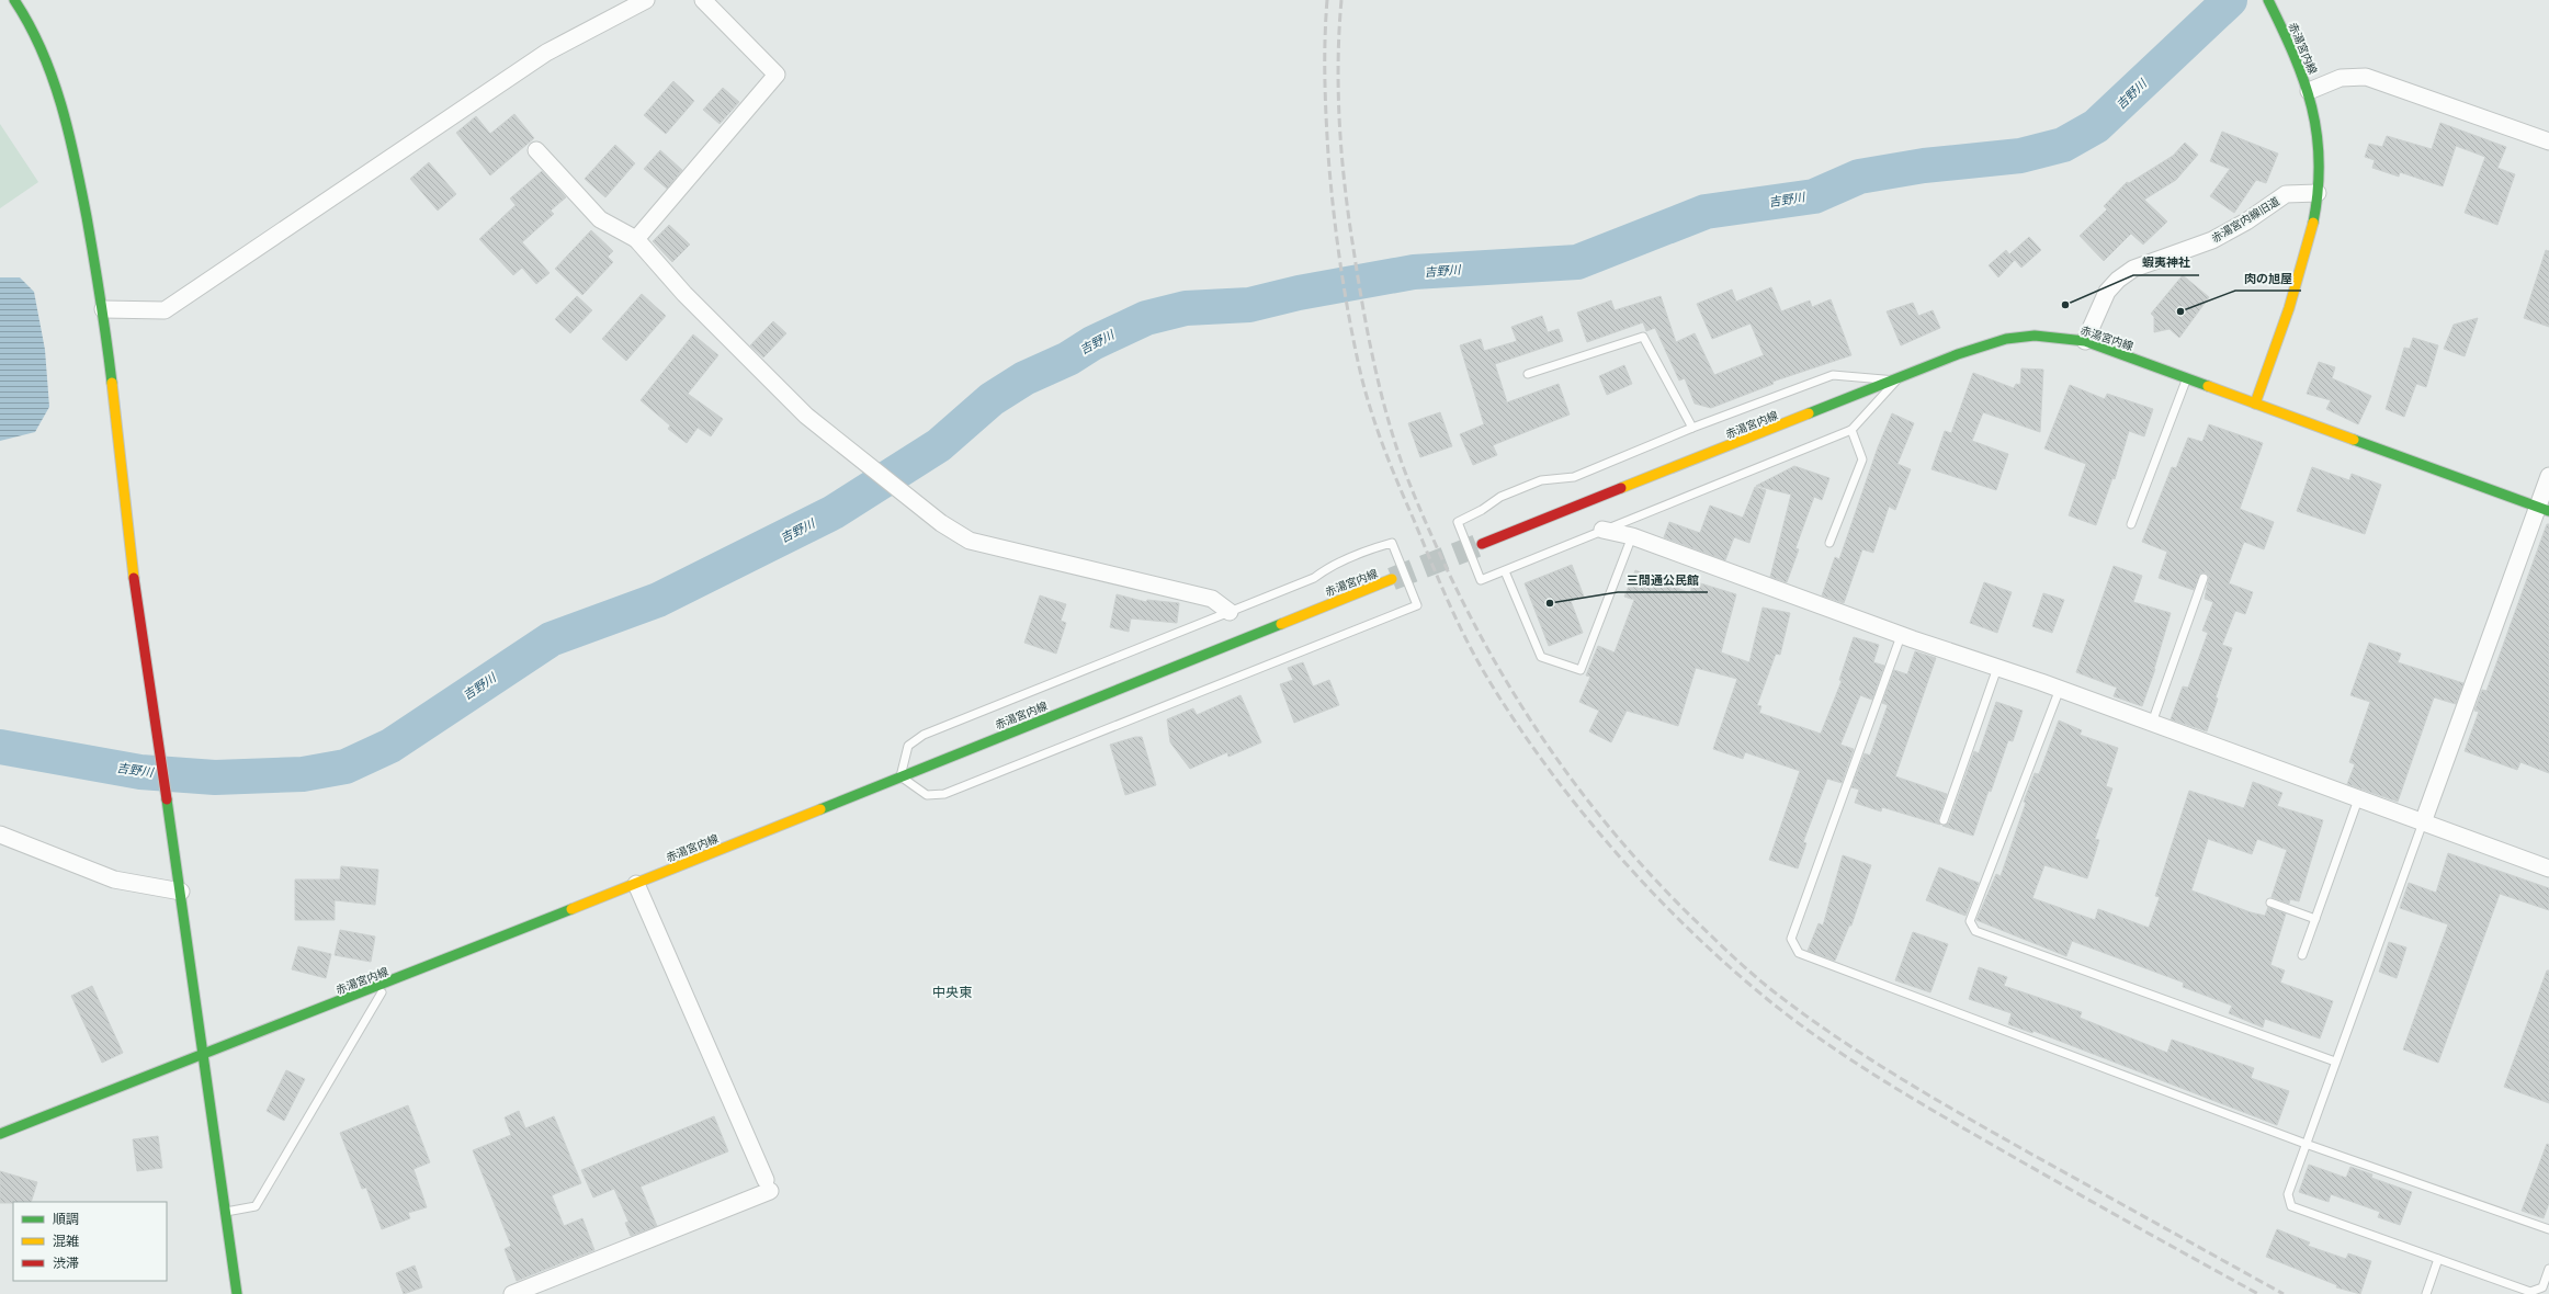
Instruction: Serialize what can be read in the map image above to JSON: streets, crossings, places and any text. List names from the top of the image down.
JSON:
{
  "streets": {
    "main road": ["赤湯宮内線"],
    "street": ["赤湯宮内線旧道"]
  },
  "crossings": [
    ["赤湯宮内線", "赤湯宮内線旧道"]
  ],
  "districts": ["中央東"],
  "water": ["吉野川"],
  "places": ["蝦夷神社", "肉の旭屋", "三間通公民館"],
  "legend": ["順調", "混雑", "渋滞"]
}
